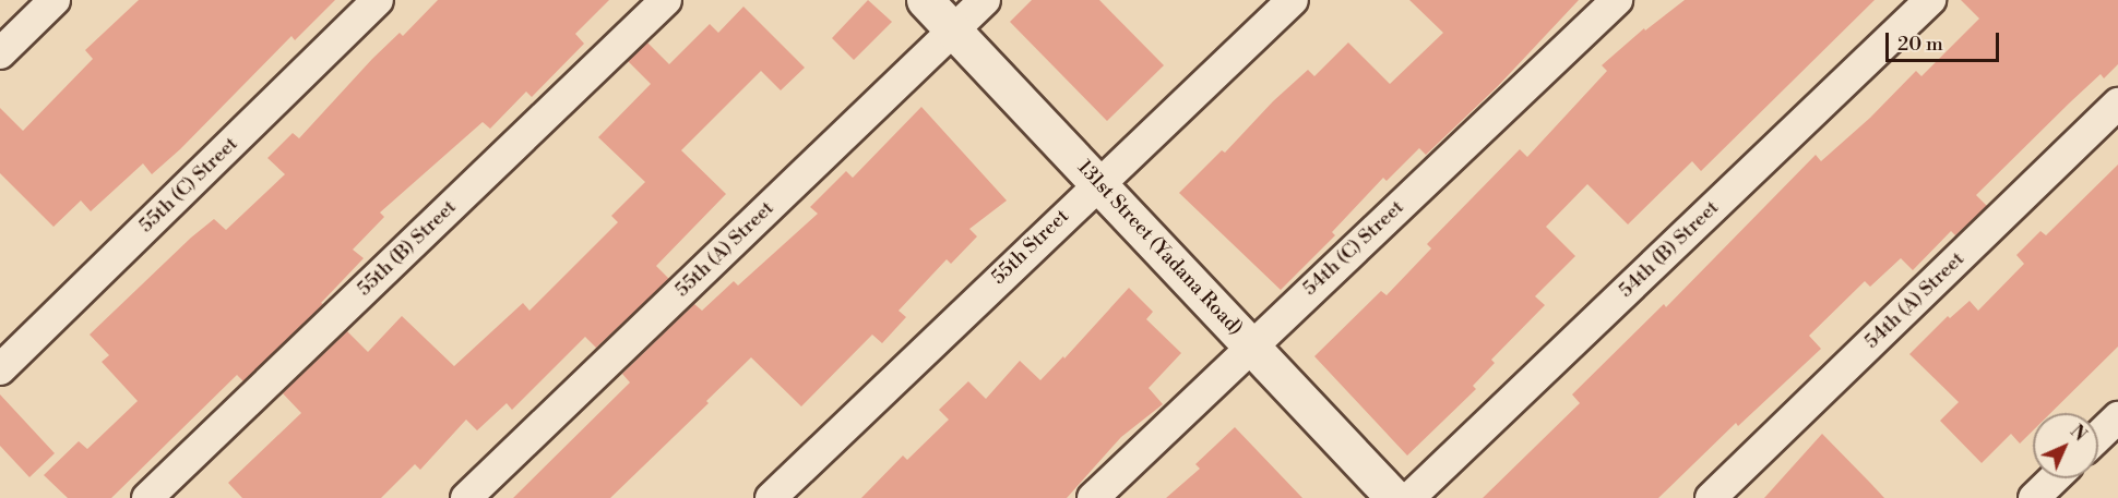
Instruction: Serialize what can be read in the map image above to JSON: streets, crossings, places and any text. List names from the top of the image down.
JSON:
{
  "streets": {
    "street": [
      "55th (C) Street",
      "55th Street",
      "55th (B) Street",
      "131st Street (Yadana Road)",
      "54th (C) Street",
      "55th (A) Street",
      "54th (B) Street",
      "54th (A) Street"
    ]
  },
  "crossings": [
    ["55th Street", "131st Street (Yadana Road)"],
    ["131st Street (Yadana Road)", "54th (C) Street"],
    ["131st Street (Yadana Road)", "55th (A) Street"]
  ],
  "scale_bar": "20 m",
  "north": "top right"
}
